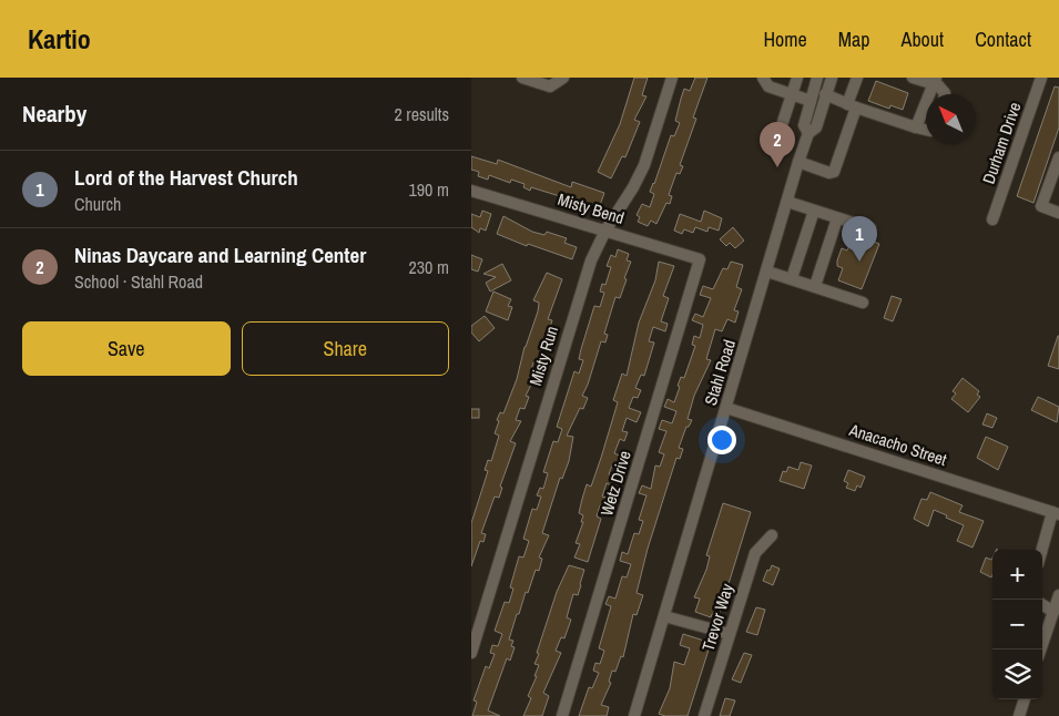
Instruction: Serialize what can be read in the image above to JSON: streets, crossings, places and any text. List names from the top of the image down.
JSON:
{
  "streets": {
    "street": [
      "Durham Drive",
      "Misty Bend",
      "Misty Run",
      "Stahl Road",
      "Anacacho Street",
      "Wetz Drive",
      "Trevor Way"
    ]
  },
  "crossings": [
    ["Misty Bend", "Misty Run"],
    ["Misty Bend", "Wetz Drive"],
    ["Stahl Road", "Anacacho Street"]
  ],
  "north": "top left",
  "page": {
    "header": "Kartio",
    "nav": [
      "Home",
      "Map",
      "About",
      "Contact"
    ],
    "heading": ["Nearby", "2 results"],
    "pins": ["2", "1"],
    "list": [
      {
        "mark": "1",
        "name": "Lord of the Harvest Church",
        "note": "Church",
        "value": "190 m"
      },
      {
        "mark": "2",
        "name": "Ninas Daycare and Learning Center",
        "note": "School · Stahl Road",
        "value": "230 m"
      }
    ],
    "buttons": ["Save", "Share"],
    "map_buttons": ["+", "−"]
  }
}
